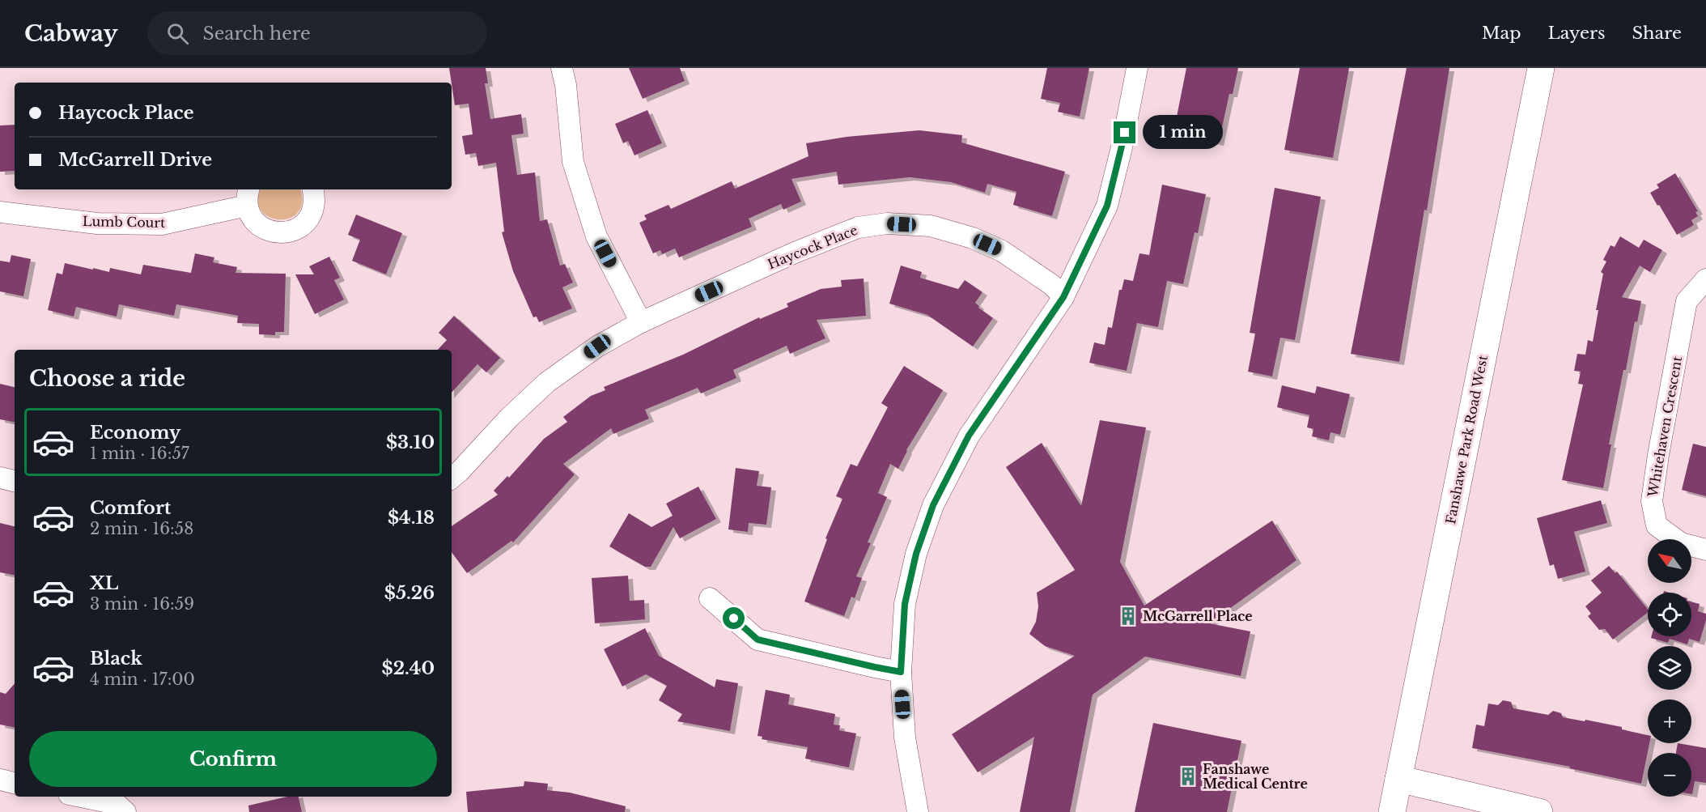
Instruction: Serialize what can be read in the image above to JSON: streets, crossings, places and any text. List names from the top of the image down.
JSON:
{
  "streets": {
    "main road": ["Fanshawe Park Road West"],
    "street": ["Lumb Court", "Haycock Place", "Whitehaven Crescent"]
  },
  "places": {
    "building": ["McGarrell Place", "Fanshawe Medical Centre"]
  },
  "north": "top left",
  "page": {
    "header": "Cabway",
    "search": "Search here",
    "nav": ["Map", "Layers", "Share"],
    "banner": ["Haycock Place", "McGarrell Drive"],
    "bubble": "1 min",
    "heading": "Choose a ride",
    "list": [
      {
        "name": "Economy",
        "note": "1 min · 16:57",
        "value": "$3.10"
      },
      {
        "name": "Comfort",
        "note": "2 min · 16:58",
        "value": "$4.18"
      },
      {
        "name": "XL",
        "note": "3 min · 16:59",
        "value": "$5.26"
      },
      {
        "name": "Black",
        "note": "4 min · 17:00",
        "value": "$2.40"
      }
    ],
    "map_buttons": ["+", "−"],
    "buttons": "Confirm"
  }
}
